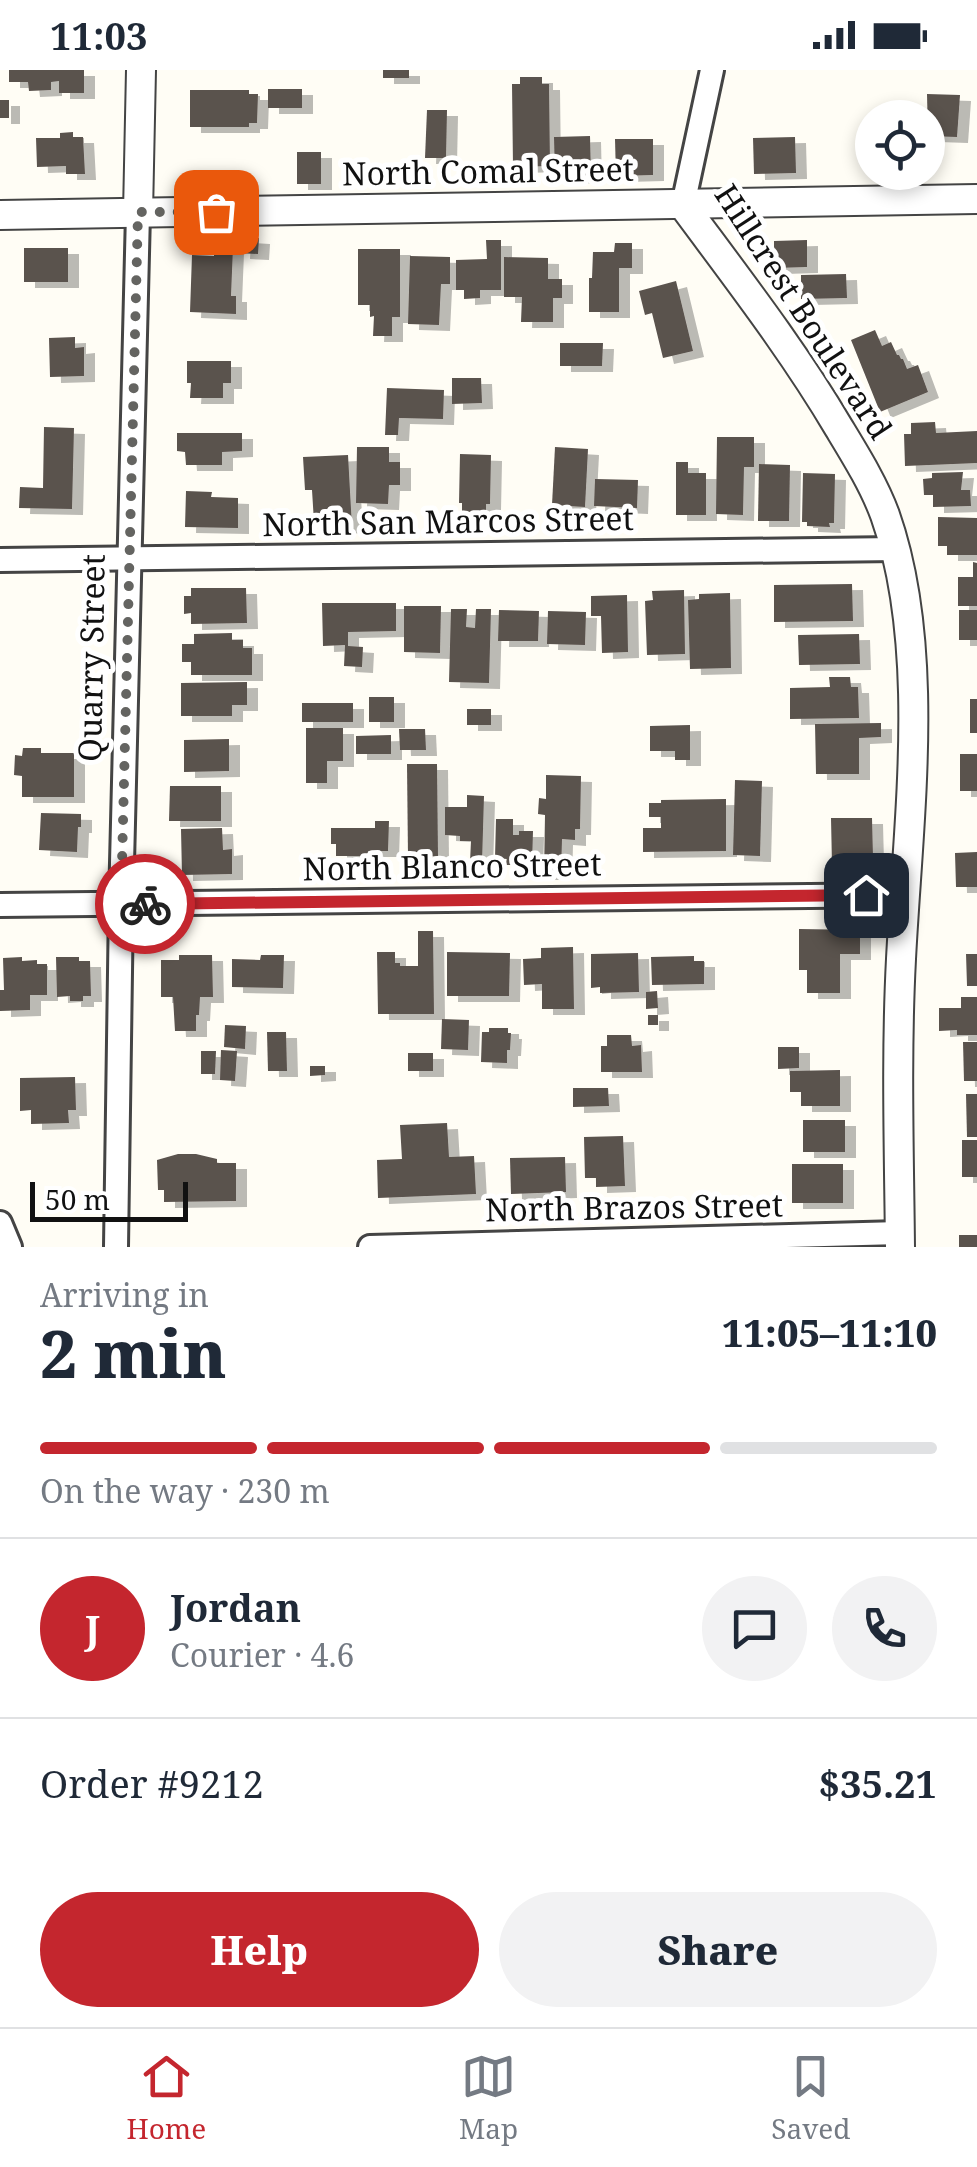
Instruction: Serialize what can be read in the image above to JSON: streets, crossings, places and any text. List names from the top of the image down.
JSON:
{
  "streets": {
    "street": [
      "North Comal Street",
      "Hillcrest Boulevard",
      "North San Marcos Street",
      "Quarry Street",
      "North Blanco Street",
      "North Brazos Street"
    ]
  },
  "crossings": [
    ["North Comal Street", "Hillcrest Boulevard"],
    ["North Comal Street", "Quarry Street"],
    ["Hillcrest Boulevard", "North San Marcos Street"],
    ["Hillcrest Boulevard", "North Blanco Street"],
    ["Hillcrest Boulevard", "North Brazos Street"],
    ["North San Marcos Street", "Quarry Street"],
    ["Quarry Street", "North Blanco Street"]
  ],
  "scale_bar": "50 m",
  "page": {
    "status": "11:03",
    "scale": "50 m",
    "heading": ["2 min", "Arriving in", "11:05–11:10"],
    "panel": [
      "Jordan",
      "Courier · 4.6",
      "Order #9212",
      "$35.21"
    ],
    "bar": "On the way · 230 m",
    "round": "J",
    "buttons": ["Help", "Share"],
    "tabs": ["Home", "Map", "Saved"]
  }
}
